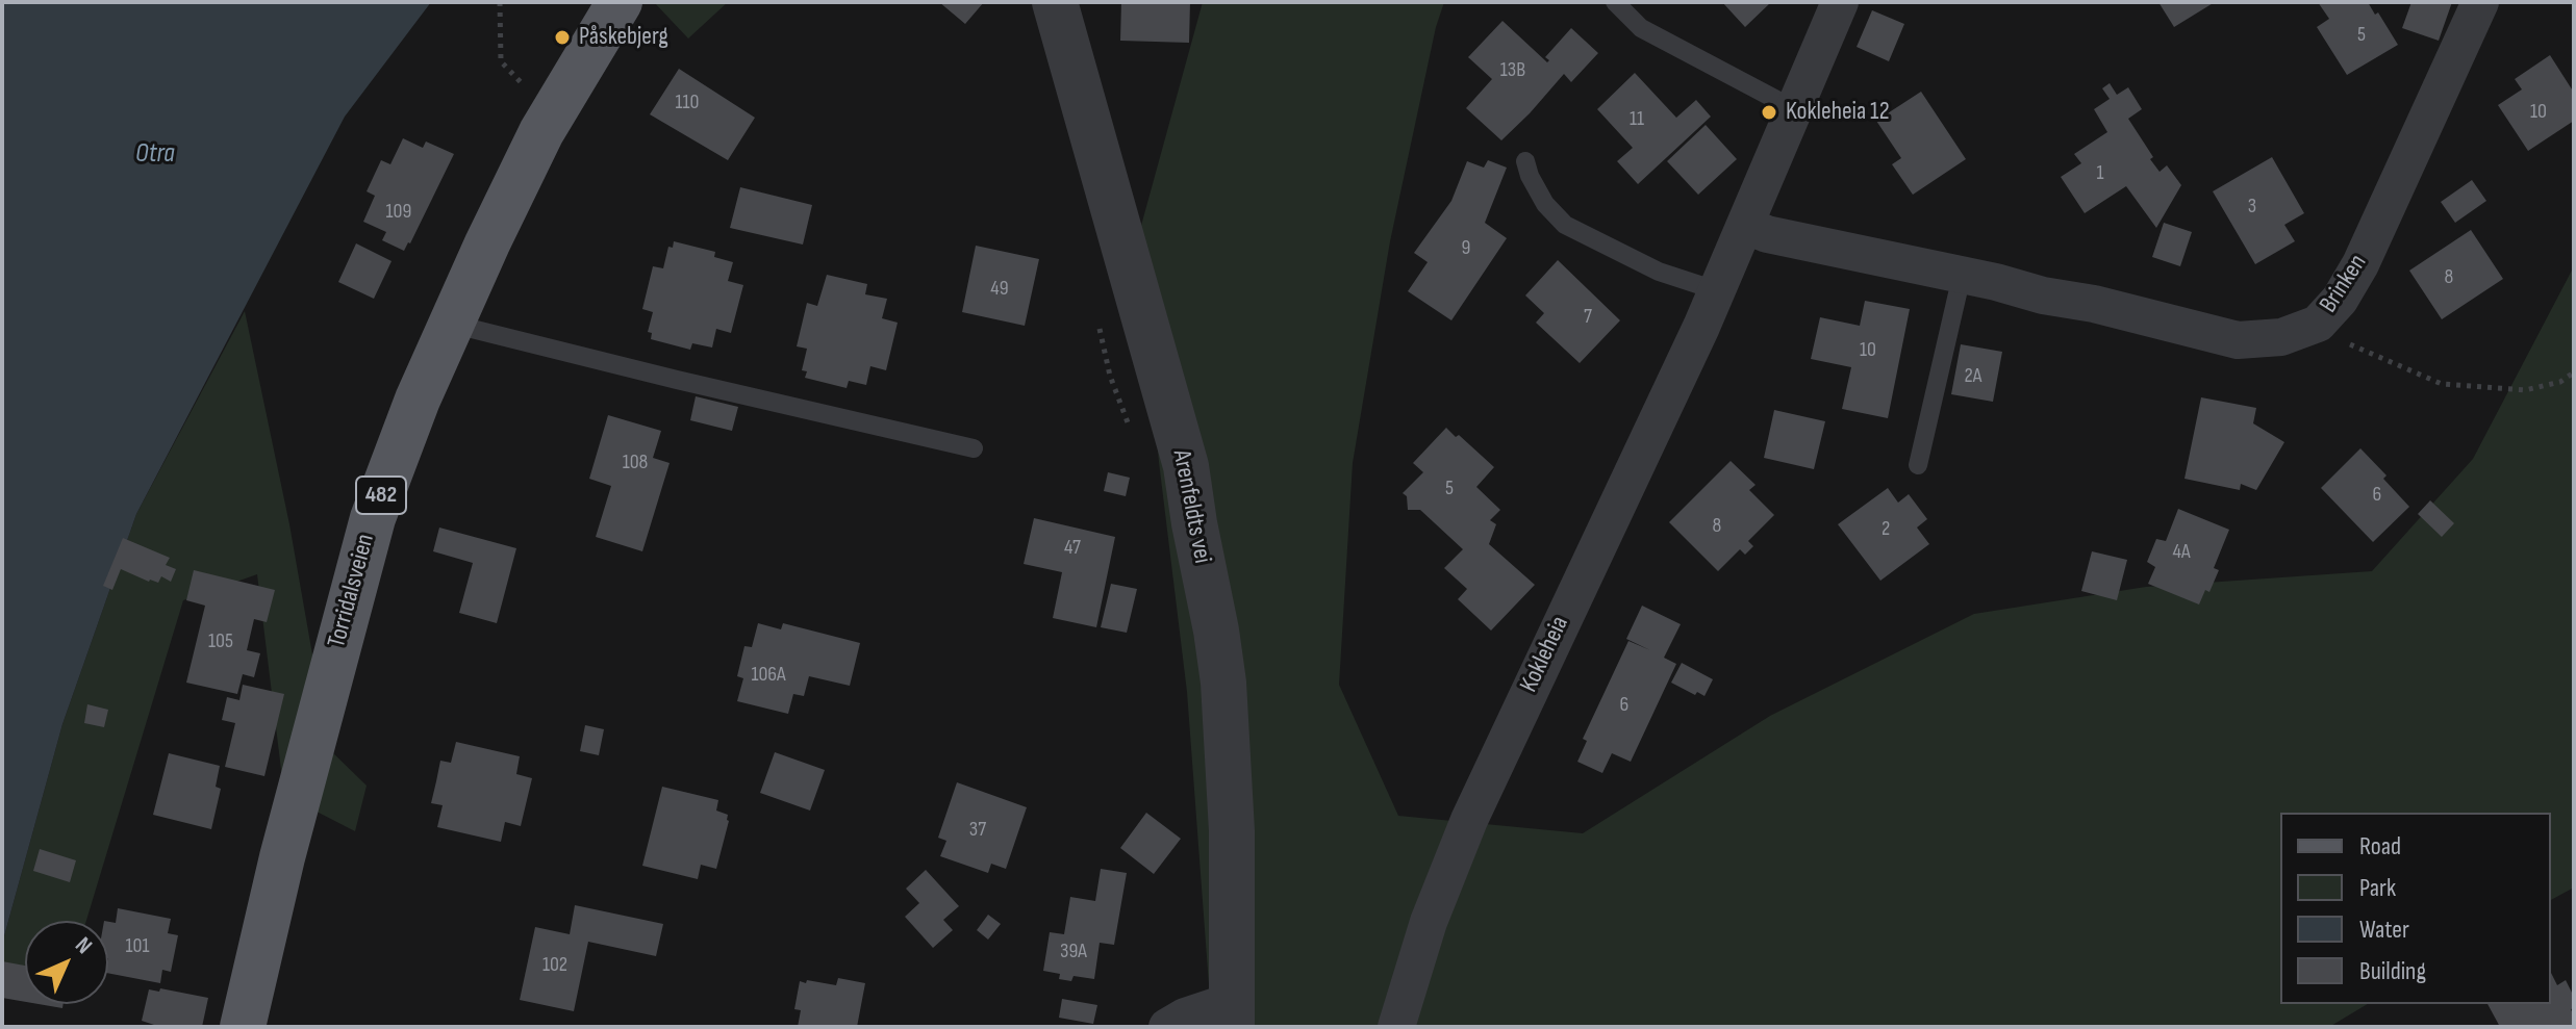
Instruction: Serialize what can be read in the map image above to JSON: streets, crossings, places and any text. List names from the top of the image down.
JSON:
{
  "streets": {
    "main road": ["482", "Torridalsveien"],
    "street": ["Brinken", "Arenfeldts vei", "Kokleheia"]
  },
  "crossings": [
    ["Brinken", "Kokleheia"]
  ],
  "water": ["Otra"],
  "places": ["Påskebjerg", "Kokleheia 12"],
  "house_numbers": [
    "5",
    "13B",
    "110",
    "10",
    "11",
    "1",
    "3",
    "109",
    "9",
    "8",
    "49",
    "7",
    "10",
    "2A",
    "108",
    "5",
    "6",
    "8",
    "2",
    "47",
    "4A",
    "105",
    "106A",
    "6",
    "37",
    "101",
    "39A",
    "102"
  ],
  "legend": [
    "Road",
    "Park",
    "Water",
    "Building"
  ],
  "north": "top right"
}
